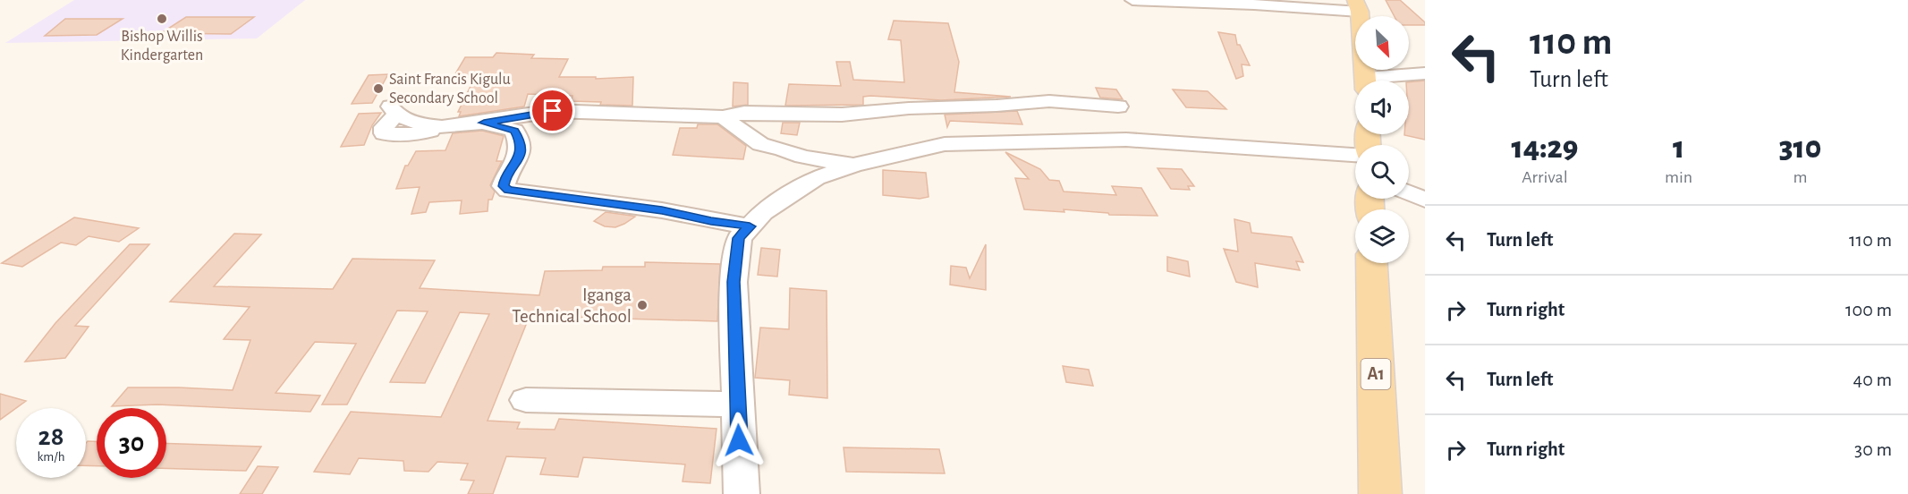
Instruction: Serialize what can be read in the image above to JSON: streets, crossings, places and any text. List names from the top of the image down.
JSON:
{
  "streets": {
    "main road": ["A1"]
  },
  "places": ["Bishop Willis Kindergarten", "Saint Francis Kigulu Secondary School", "Iganga Technical School"],
  "north": "bottom right",
  "page": {
    "turn": ["110 m", "Turn left"],
    "eta": [
      "14:29",
      "Arrival",
      "1",
      "min",
      "310",
      "m"
    ],
    "list": [
      {
        "name": "Turn left",
        "value": "110 m"
      },
      {
        "name": "Turn right",
        "value": "100 m"
      },
      {
        "name": "Turn left",
        "value": "40 m"
      },
      {
        "name": "Turn right",
        "value": "30 m"
      }
    ],
    "speed": "28 km/h",
    "limit": "30"
  }
}
